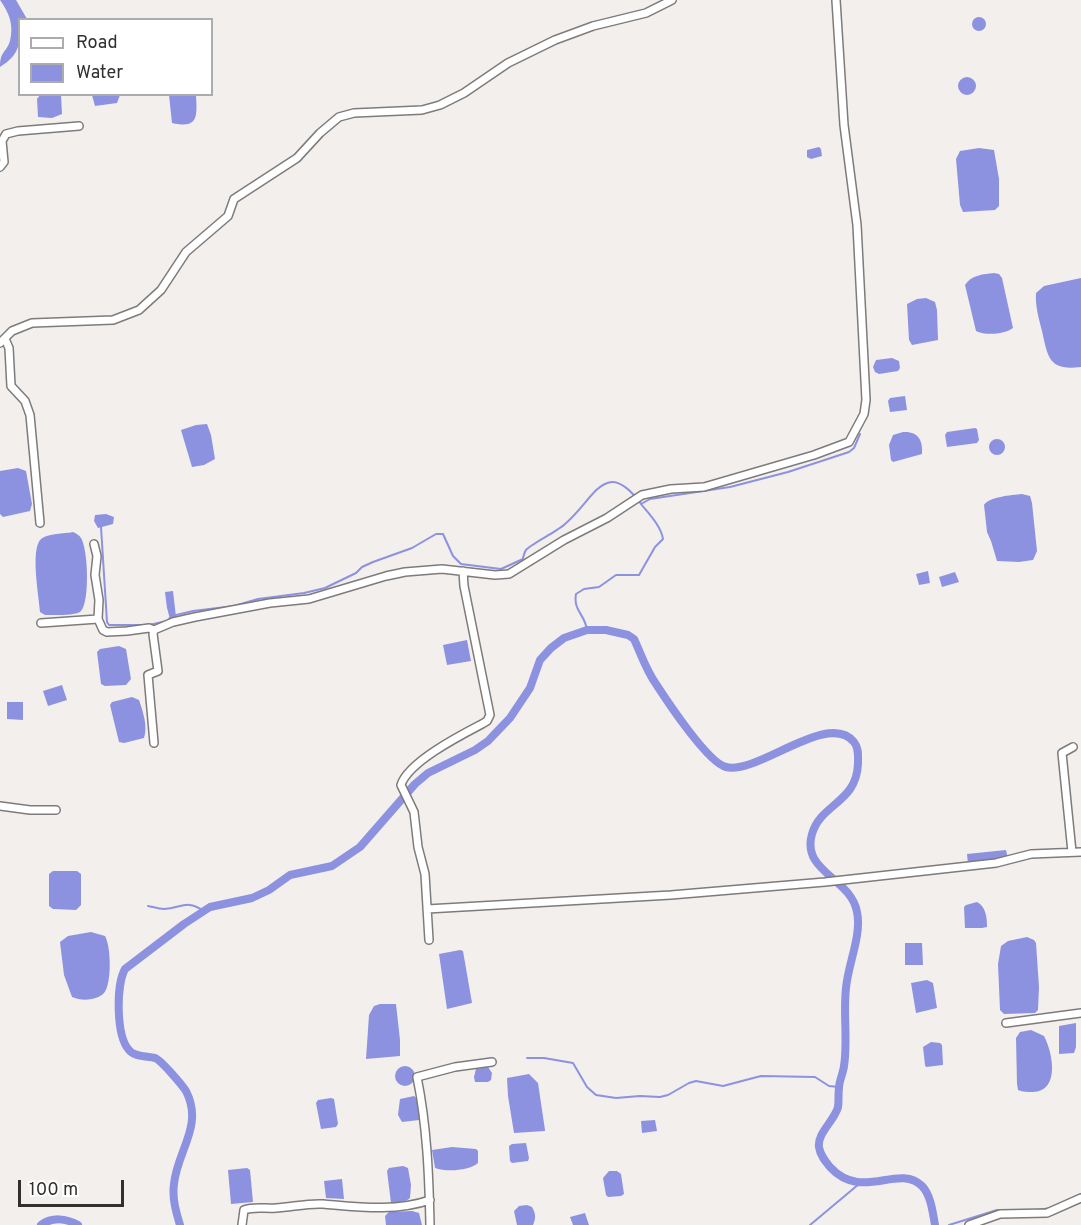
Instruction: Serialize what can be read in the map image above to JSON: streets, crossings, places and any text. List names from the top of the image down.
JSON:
{
  "legend": ["Road", "Water"],
  "scale_bar": "100 m"
}
